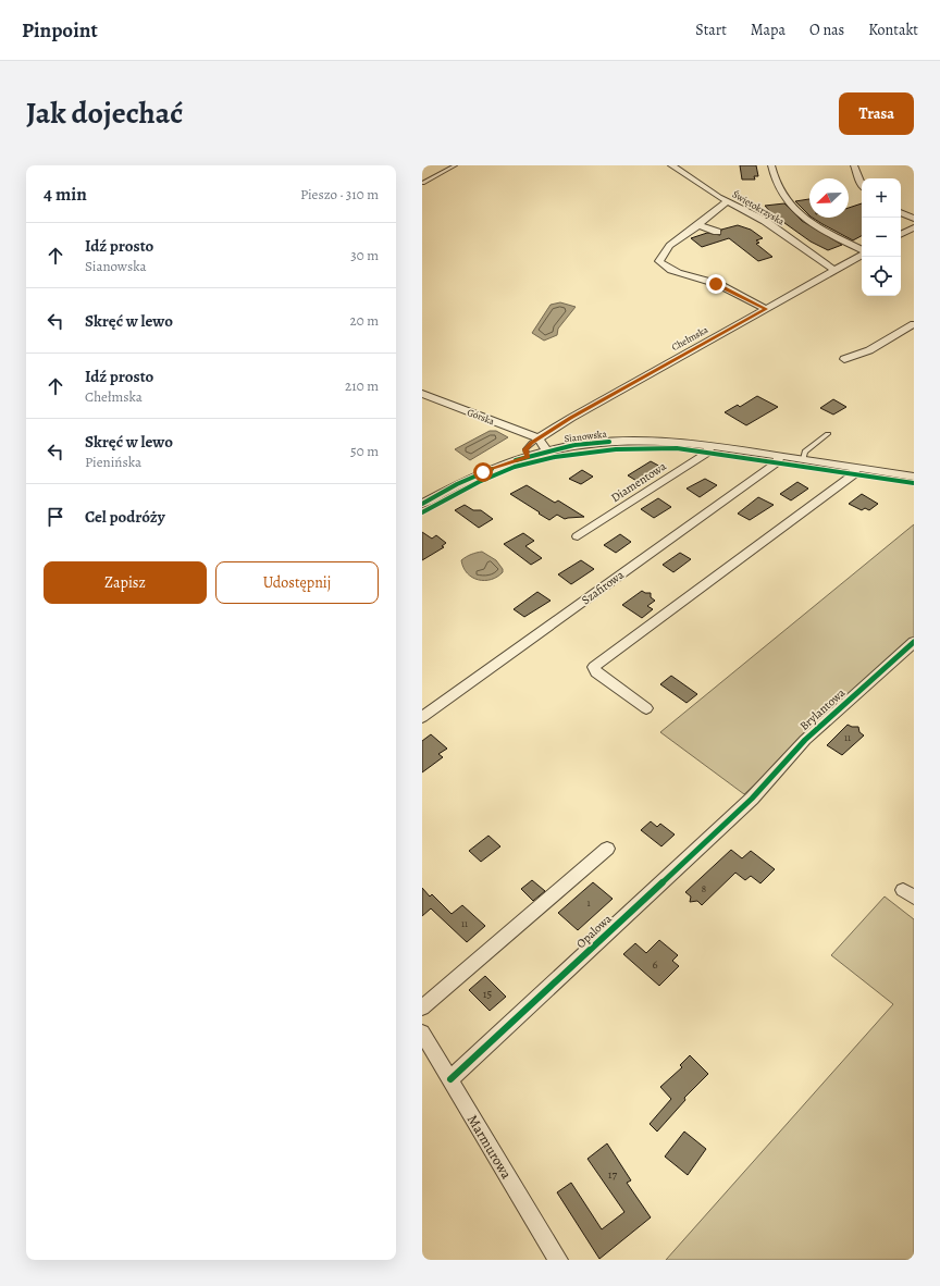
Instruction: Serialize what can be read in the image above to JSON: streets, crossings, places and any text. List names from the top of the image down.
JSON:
{
  "streets": {
    "street": [
      "Świętokrzyska",
      "Chełmska",
      "Górska",
      "Sianowska",
      "Diamentowa",
      "Szafirowa",
      "Brylantowa",
      "Opalowa",
      "Marmurowa"
    ]
  },
  "crossings": [
    ["Świętokrzyska", "Chełmska"],
    ["Chełmska", "Górska"],
    ["Sianowska", "Diamentowa"],
    ["Sianowska", "Szafirowa"],
    ["Brylantowa", "Opalowa"],
    ["Opalowa", "Marmurowa"]
  ],
  "house_numbers": [
    "11",
    "8",
    "1",
    "11",
    "6",
    "15",
    "17"
  ],
  "north": "bottom left",
  "page": {
    "header": "Pinpoint",
    "nav": [
      "Start",
      "Mapa",
      "O nas",
      "Kontakt"
    ],
    "title": "Jak dojechać",
    "buttons": [
      "Trasa",
      ["Zapisz", "Udostępnij"]
    ],
    "heading": ["4 min", "Pieszo · 310 m"],
    "map_buttons": ["+", "−"],
    "list": [
      ["Idź prosto", "Sianowska", "30 m"],
      ["Skręć w lewo", "20 m"],
      ["Idź prosto", "Chełmska", "210 m"],
      ["Skręć w lewo", "Pienińska", "50 m"],
      "Cel podróży"
    ]
  }
}
